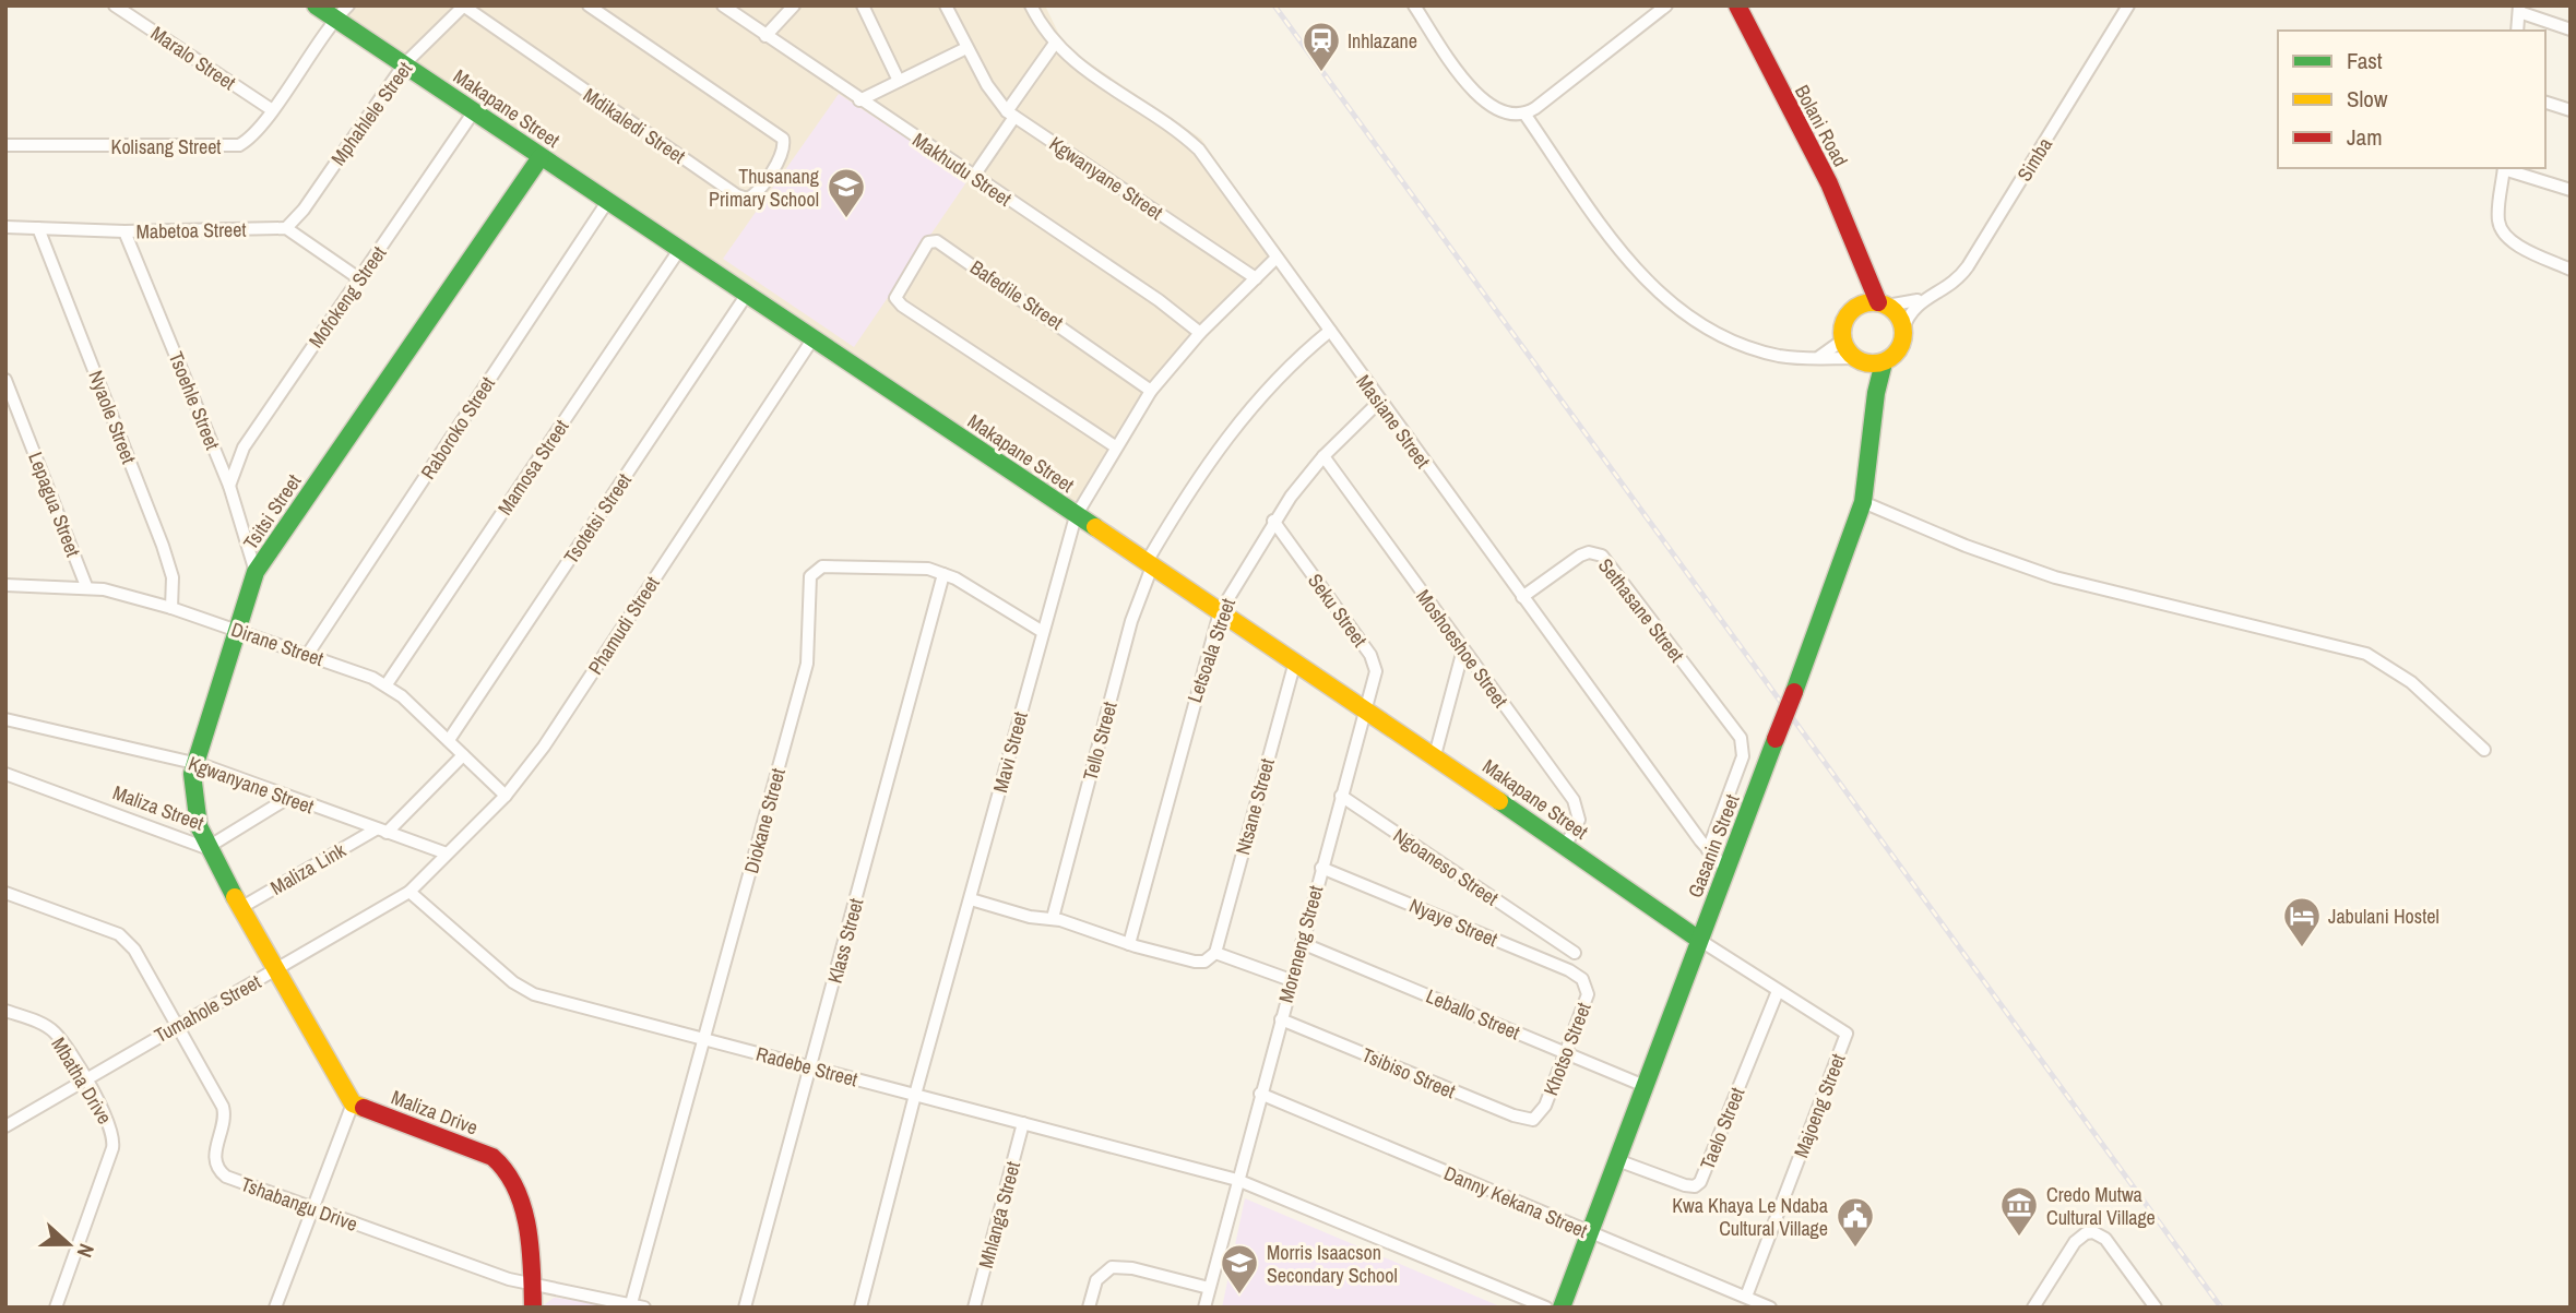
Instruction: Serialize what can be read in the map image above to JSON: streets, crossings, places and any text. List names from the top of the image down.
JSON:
{
  "streets": {
    "street": [
      "Maralo Street",
      "Makapane Street",
      "Mphahlele Street",
      "Mdikaledi Street",
      "Bolani Road",
      "Kolisang Street",
      "Simba",
      "Makhudu Street",
      "Kgwanyane Street",
      "Mabetoa Street",
      "Bafedile Street",
      "Mofokeng Street",
      "Tsoehle Street",
      "Nyaole Street",
      "Masiane Street",
      "Raboroko Street",
      "Mamosa Street",
      "Lepagua Street",
      "Tsitsi Street",
      "Tsotetsi Street",
      "Seku Street",
      "Sethasane Street",
      "Phamudi Street",
      "Dirane Street",
      "Moshoeshoe Street",
      "Letsoala Street",
      "Tello Street",
      "Mavi Street",
      "Ntsane Street",
      "Maliza Street",
      "Diokane Street",
      "Gasanin Street",
      "Ngoaneso Street",
      "Maliza Link",
      "Nyaye Street",
      "Klass Street",
      "Moreneng Street",
      "Tumahole Street",
      "Leballo Street",
      "Khotso Street",
      "Radebe Street",
      "Tsibiso Street",
      "Mbatha Drive",
      "Majoeng Street",
      "Maliza Drive",
      "Taelo Street",
      "Danny Kekana Street",
      "Tshabangu Drive",
      "Mhlanga Street"
    ]
  },
  "crossings": [
    ["Maralo Street", "Kolisang Street"],
    ["Makapane Street", "Mphahlele Street"],
    ["Makapane Street", "Kolisang Street"],
    ["Makapane Street", "Mofokeng Street"],
    ["Makapane Street", "Raboroko Street"],
    ["Makapane Street", "Mamosa Street"],
    ["Makapane Street", "Tsitsi Street"],
    ["Makapane Street", "Tsotetsi Street"],
    ["Makapane Street", "Seku Street"],
    ["Makapane Street", "Phamudi Street"],
    ["Makapane Street", "Moshoeshoe Street"],
    ["Makapane Street", "Letsoala Street"],
    ["Makapane Street", "Tello Street"],
    ["Makapane Street", "Mavi Street"],
    ["Makapane Street", "Ntsane Street"],
    ["Makapane Street", "Gasanin Street"],
    ["Makapane Street", "Moreneng Street"],
    ["Makapane Street", "Majoeng Street"],
    ["Mphahlele Street", "Mdikaledi Street"],
    ["Mphahlele Street", "Mabetoa Street"],
    ["Bolani Road", "Gasanin Street"],
    ["Makhudu Street", "Mavi Street"],
    ["Kgwanyane Street", "Tsitsi Street"],
    ["Kgwanyane Street", "Phamudi Street"],
    ["Kgwanyane Street", "Mavi Street"],
    ["Kgwanyane Street", "Maliza Link"],
    ["Mabetoa Street", "Tsoehle Street"],
    ["Mabetoa Street", "Nyaole Street"],
    ["Bafedile Street", "Mavi Street"],
    ["Mofokeng Street", "Tsoehle Street"],
    ["Tsoehle Street", "Tsitsi Street"],
    ["Nyaole Street", "Dirane Street"],
    ["Masiane Street", "Sethasane Street"],
    ["Masiane Street", "Letsoala Street"],
    ["Masiane Street", "Tello Street"],
    ["Masiane Street", "Mavi Street"],
    ["Masiane Street", "Gasanin Street"],
    ["Raboroko Street", "Dirane Street"],
    ["Mamosa Street", "Dirane Street"],
    ["Lepagua Street", "Dirane Street"],
    ["Tsitsi Street", "Dirane Street"],
    ["Tsitsi Street", "Maliza Street"],
    ["Tsotetsi Street", "Dirane Street"],
    ["Seku Street", "Letsoala Street"],
    ["Seku Street", "Moreneng Street"],
    ["Phamudi Street", "Dirane Street"],
    ["Phamudi Street", "Tumahole Street"],
    ["Phamudi Street", "Radebe Street"],
    ["Dirane Street", "Maliza Link"],
    ["Moshoeshoe Street", "Letsoala Street"],
    ["Mavi Street", "Diokane Street"],
    ["Mavi Street", "Radebe Street"],
    ["Maliza Street", "Maliza Link"],
    ["Maliza Street", "Tumahole Street"],
    ["Diokane Street", "Klass Street"],
    ["Diokane Street", "Radebe Street"],
    ["Diokane Street", "Tshabangu Drive"],
    ["Gasanin Street", "Leballo Street"],
    ["Gasanin Street", "Majoeng Street"],
    ["Gasanin Street", "Taelo Street"],
    ["Gasanin Street", "Danny Kekana Street"],
    ["Ngoaneso Street", "Moreneng Street"],
    ["Nyaye Street", "Moreneng Street"],
    ["Nyaye Street", "Khotso Street"],
    ["Klass Street", "Radebe Street"],
    ["Moreneng Street", "Leballo Street"],
    ["Moreneng Street", "Radebe Street"],
    ["Moreneng Street", "Tsibiso Street"],
    ["Moreneng Street", "Danny Kekana Street"],
    ["Tumahole Street", "Radebe Street"],
    ["Tumahole Street", "Mbatha Drive"],
    ["Tumahole Street", "Tshabangu Drive"],
    ["Leballo Street", "Khotso Street"],
    ["Khotso Street", "Tsibiso Street"],
    ["Radebe Street", "Mhlanga Street"],
    ["Majoeng Street", "Taelo Street"],
    ["Majoeng Street", "Danny Kekana Street"],
    ["Maliza Drive", "Tshabangu Drive"]
  ],
  "places": {
    "station": ["Inhlazane"],
    "school or university": ["Thusanang Primary School", "Morris Isaacson Secondary School"],
    "hotel": ["Jabulani Hostel"],
    "museum": ["Credo Mutwa Cultural Village"],
    "public building": ["Kwa Khaya Le Ndaba Cultural Village"]
  },
  "legend": ["Fast", "Slow", "Jam"],
  "north": "right"
}
